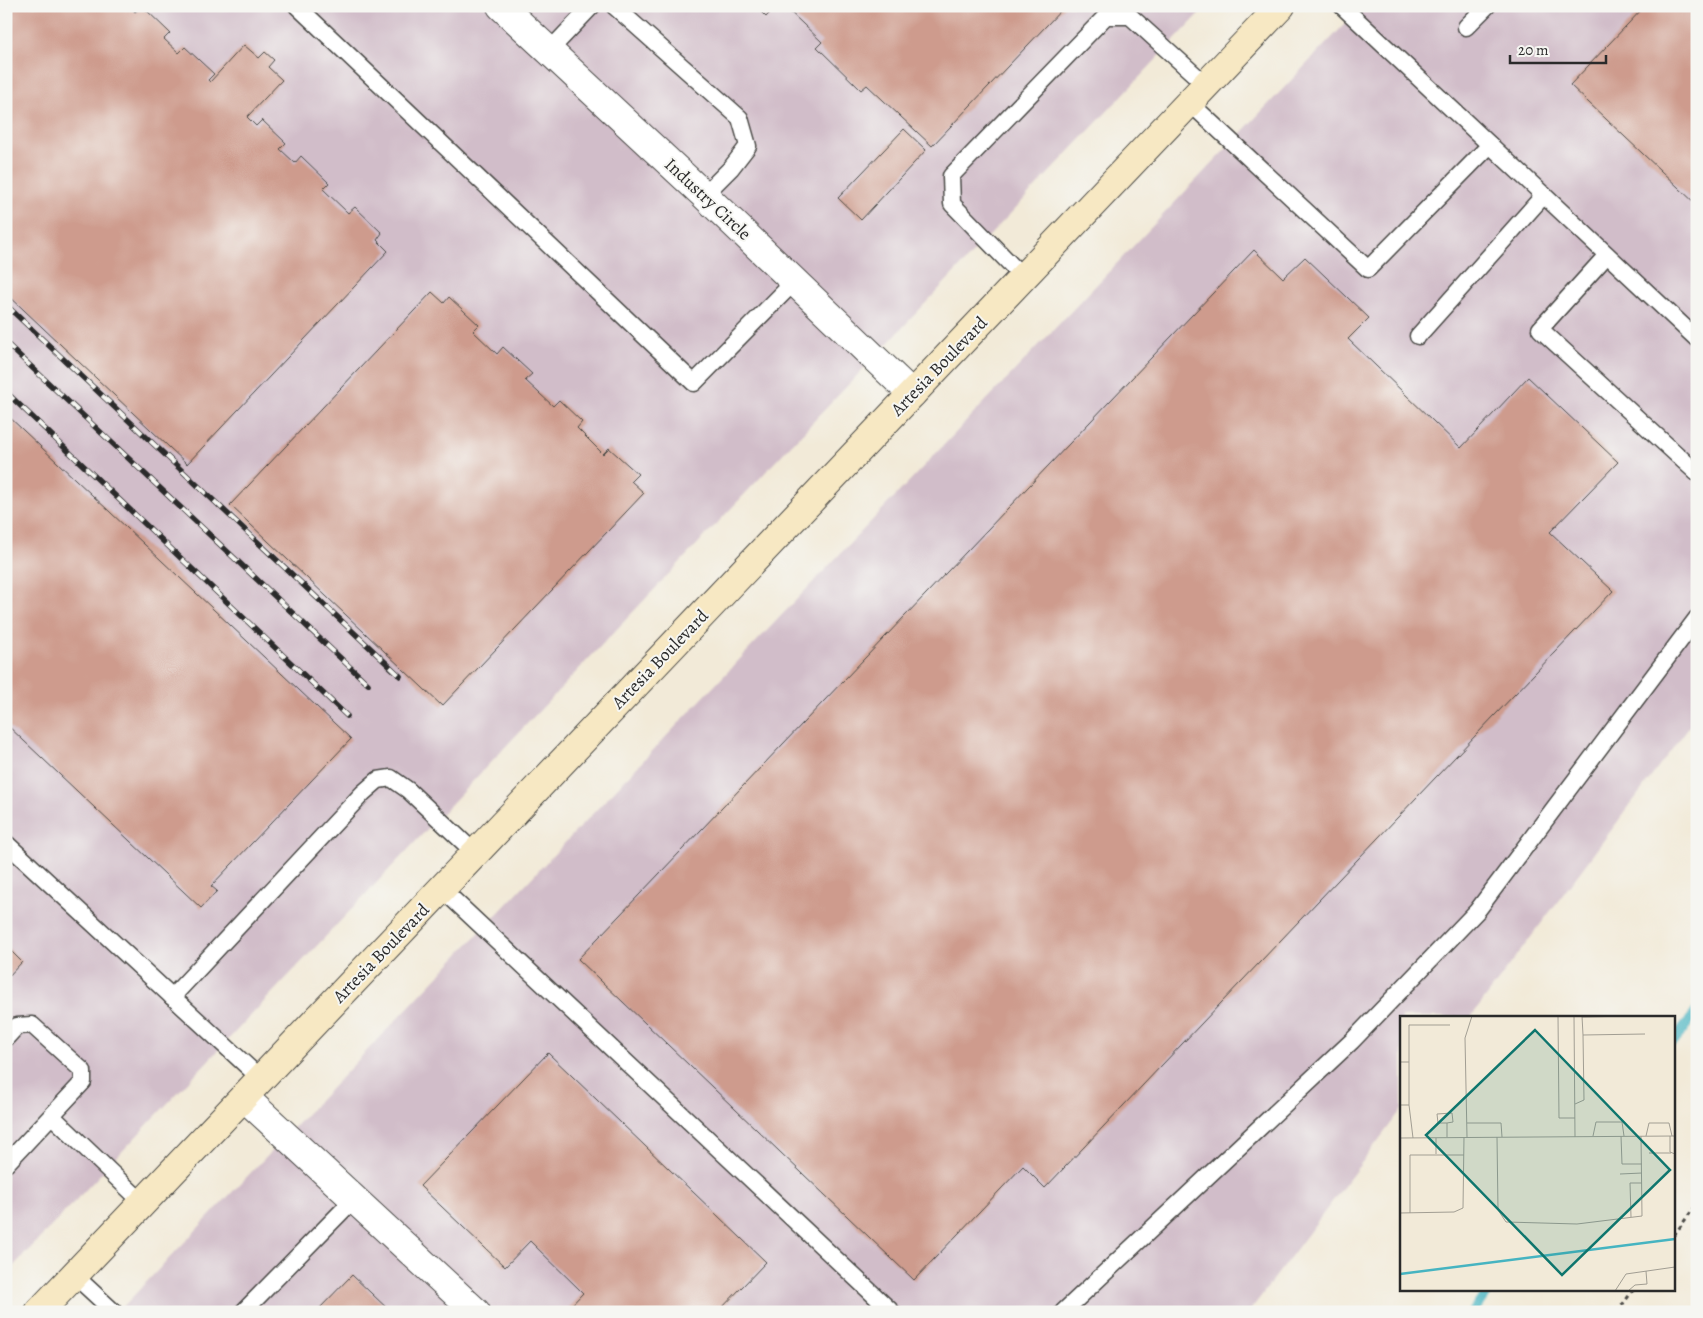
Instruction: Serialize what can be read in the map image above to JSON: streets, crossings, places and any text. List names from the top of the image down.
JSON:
{
  "streets": {
    "main road": ["Artesia Boulevard"],
    "street": ["Industry Circle"]
  },
  "crossings": [
    ["Industry Circle", "Artesia Boulevard"]
  ],
  "scale_bar": "20 m"
}
